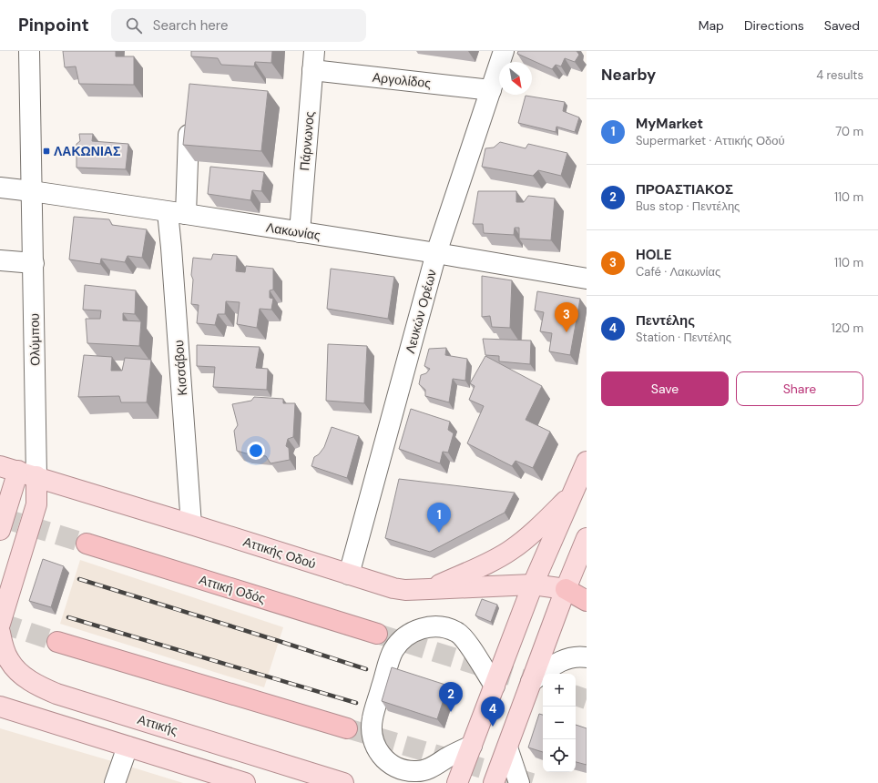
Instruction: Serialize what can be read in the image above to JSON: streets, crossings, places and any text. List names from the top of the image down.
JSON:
{
  "streets": {
    "highway": ["Αττική Οδός"],
    "main road": ["Ολύμπου", "Αττικής Οδού", "Αττικής"],
    "street": [
      "Αργολίδος",
      "Πάρνωνος",
      "Λακωνίας",
      "Λευκών Ορέων",
      "Κισσάβου"
    ]
  },
  "crossings": [
    ["Αργολίδος", "Πάρνωνος"],
    ["Αργολίδος", "Λευκών Ορέων"],
    ["Πάρνωνος", "Λακωνίας"],
    ["Λακωνίας", "Λευκών Ορέων"],
    ["Λακωνίας", "Ολύμπου"],
    ["Λακωνίας", "Κισσάβου"],
    ["Λευκών Ορέων", "Αττικής Οδού"],
    ["Ολύμπου", "Αττικής Οδού"],
    ["Κισσάβου", "Αττικής Οδού"]
  ],
  "places": {
    "transit": ["ΛΑΚΩΝΙΑΣ"]
  },
  "north": "bottom right",
  "page": {
    "header": "Pinpoint",
    "search": "Search here",
    "nav": ["Map", "Directions", "Saved"],
    "heading": ["Nearby", "4 results"],
    "list": [
      {
        "mark": "1",
        "name": "MyMarket",
        "note": "Supermarket · Αττικής Οδού",
        "value": "70 m"
      },
      {
        "mark": "2",
        "name": "ΠΡΟΑΣΤΙΑΚΟΣ",
        "note": "Bus stop · Πεντέλης",
        "value": "110 m"
      },
      {
        "mark": "3",
        "name": "HOLE",
        "note": "Café · Λακωνίας",
        "value": "110 m"
      },
      {
        "mark": "4",
        "name": "Πεντέλης",
        "note": "Station · Πεντέλης",
        "value": "120 m"
      }
    ],
    "pins": [
      "3",
      "1",
      "2",
      "4"
    ],
    "buttons": ["Save", "Share"],
    "map_buttons": ["+", "−"]
  }
}
